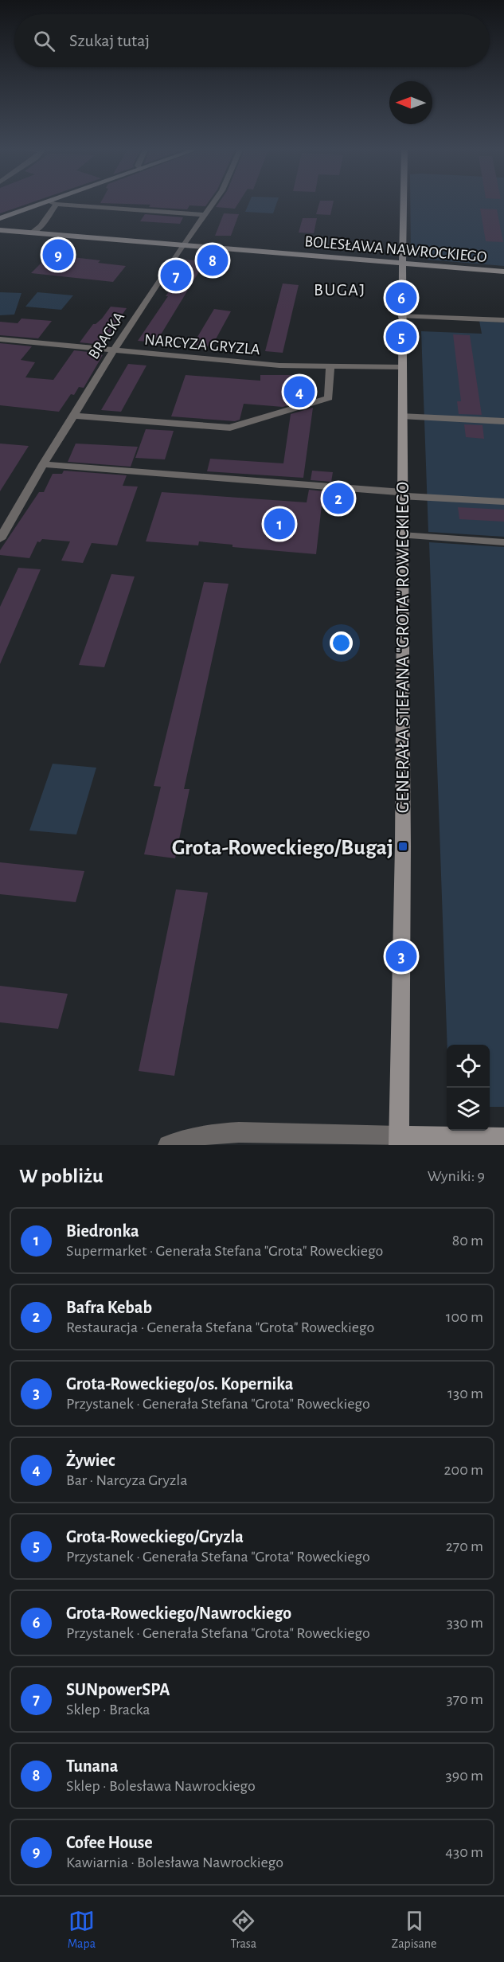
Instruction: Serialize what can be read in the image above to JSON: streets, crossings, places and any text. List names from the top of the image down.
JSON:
{
  "streets": {
    "street": [
      "BOLESŁAWA NAWROCKIEGO",
      "BRACKA",
      "NARCYZA GRYZLA",
      "GENERAŁA STEFANA \"GROTA\" ROWECKIEGO"
    ]
  },
  "crossings": [
    ["BOLESŁAWA NAWROCKIEGO", "BRACKA"],
    ["BOLESŁAWA NAWROCKIEGO", "GENERAŁA STEFANA \"GROTA\" ROWECKIEGO"],
    ["BRACKA", "NARCYZA GRYZLA"],
    ["NARCYZA GRYZLA", "GENERAŁA STEFANA \"GROTA\" ROWECKIEGO"]
  ],
  "districts": ["BUGAJ"],
  "places": {
    "transit": ["Grota-Roweckiego/Bugaj"]
  },
  "north": "left",
  "page": {
    "search": "Szukaj tutaj",
    "pins": [
      "9",
      "8",
      "7",
      "6",
      "5",
      "4",
      "2",
      "1",
      "3"
    ],
    "heading": ["W pobliżu", "Wyniki: 9"],
    "list": [
      {
        "mark": "1",
        "name": "Biedronka",
        "note": "Supermarket · Generała Stefana \"Grota\" Roweckiego",
        "value": "80 m"
      },
      {
        "mark": "2",
        "name": "Bafra Kebab",
        "note": "Restauracja · Generała Stefana \"Grota\" Roweckiego",
        "value": "100 m"
      },
      {
        "mark": "3",
        "name": "Grota-Roweckiego/os. Kopernika",
        "note": "Przystanek · Generała Stefana \"Grota\" Roweckiego",
        "value": "130 m"
      },
      {
        "mark": "4",
        "name": "Żywiec",
        "note": "Bar · Narcyza Gryzla",
        "value": "200 m"
      },
      {
        "mark": "5",
        "name": "Grota-Roweckiego/Gryzla",
        "note": "Przystanek · Generała Stefana \"Grota\" Roweckiego",
        "value": "270 m"
      },
      {
        "mark": "6",
        "name": "Grota-Roweckiego/Nawrockiego",
        "note": "Przystanek · Generała Stefana \"Grota\" Roweckiego",
        "value": "330 m"
      },
      {
        "mark": "7",
        "name": "SUNpowerSPA",
        "note": "Sklep · Bracka",
        "value": "370 m"
      },
      {
        "mark": "8",
        "name": "Tunana",
        "note": "Sklep · Bolesława Nawrockiego",
        "value": "390 m"
      },
      {
        "mark": "9",
        "name": "Cofee House",
        "note": "Kawiarnia · Bolesława Nawrockiego",
        "value": "430 m"
      }
    ],
    "nav": ["Mapa", "Trasa", "Zapisane"]
  }
}
